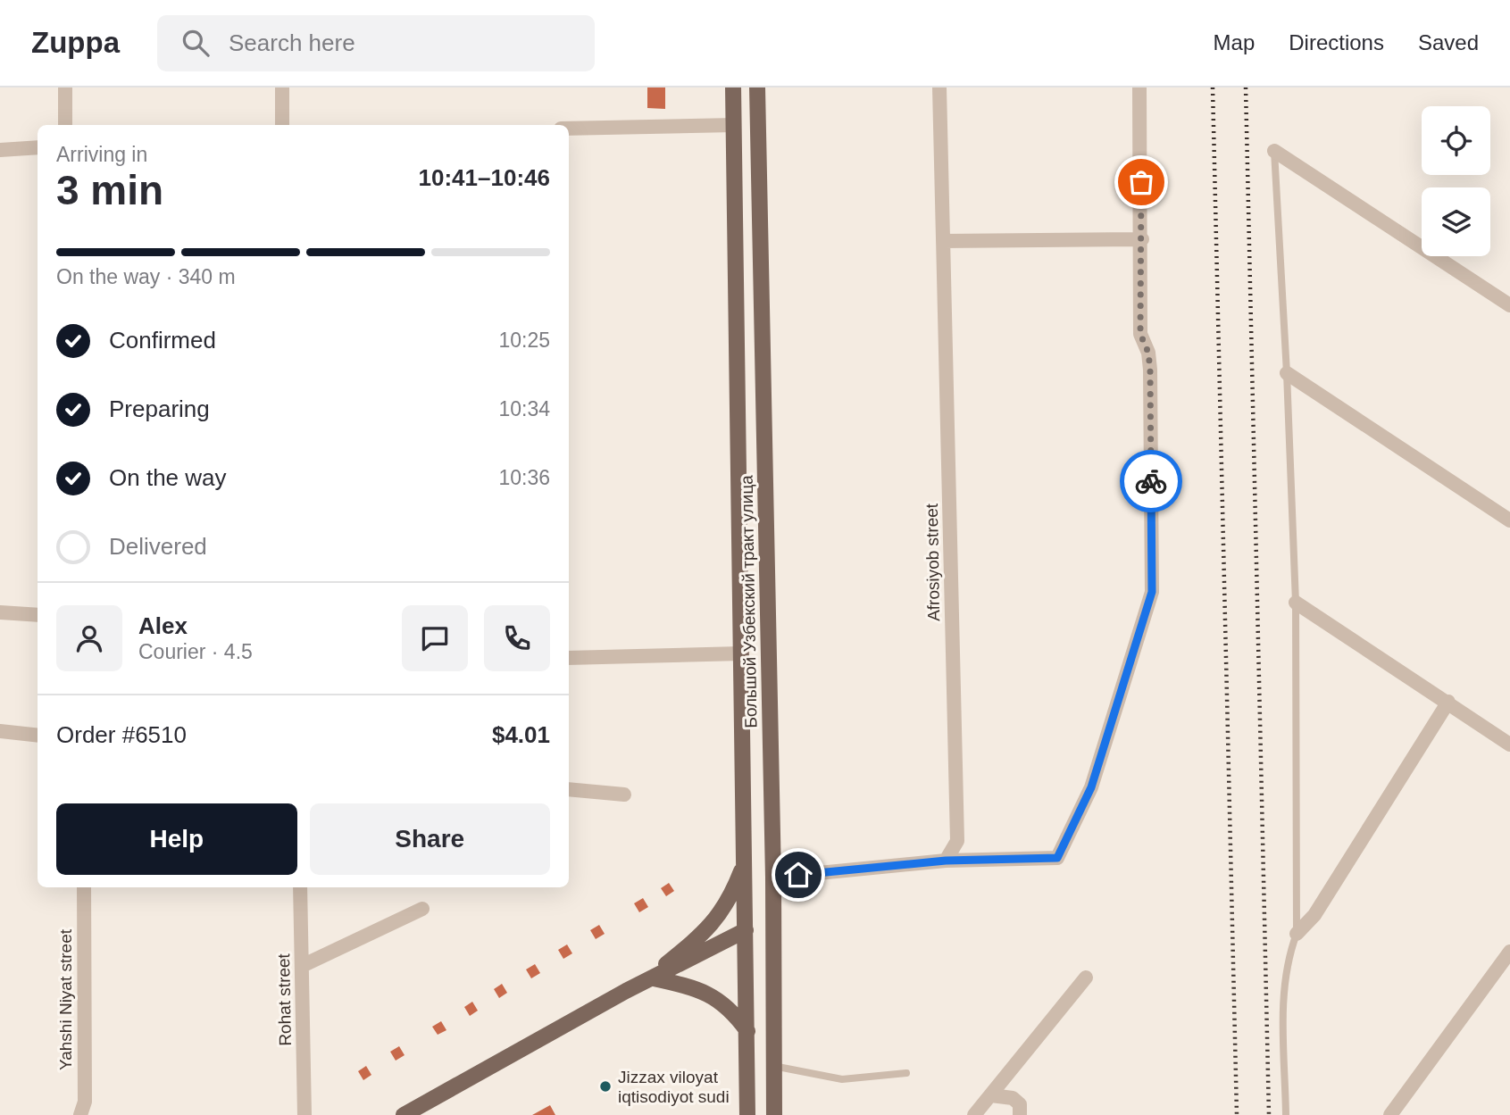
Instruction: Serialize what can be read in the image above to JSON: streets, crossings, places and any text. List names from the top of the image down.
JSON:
{
  "streets": {
    "main road": ["Большой Узбекский тракт улица"],
    "street": ["Afrosiyob street", "Yahshi Niyat street", "Rohat street"]
  },
  "places": ["Jizzax viloyat iqtisodiyot sudi"],
  "page": {
    "header": "Zuppa",
    "search": "Search here",
    "nav": ["Map", "Directions", "Saved"],
    "heading": ["3 min", "Arriving in", "10:41–10:46"],
    "panel": [
      "Alex",
      "Courier · 4.5",
      "Order #6510",
      "$4.01"
    ],
    "bar": "On the way · 340 m",
    "list": [
      ["Confirmed", "10:25"],
      ["Preparing", "10:34"],
      ["On the way", "10:36"],
      "Delivered"
    ],
    "buttons": ["Help", "Share"]
  }
}
